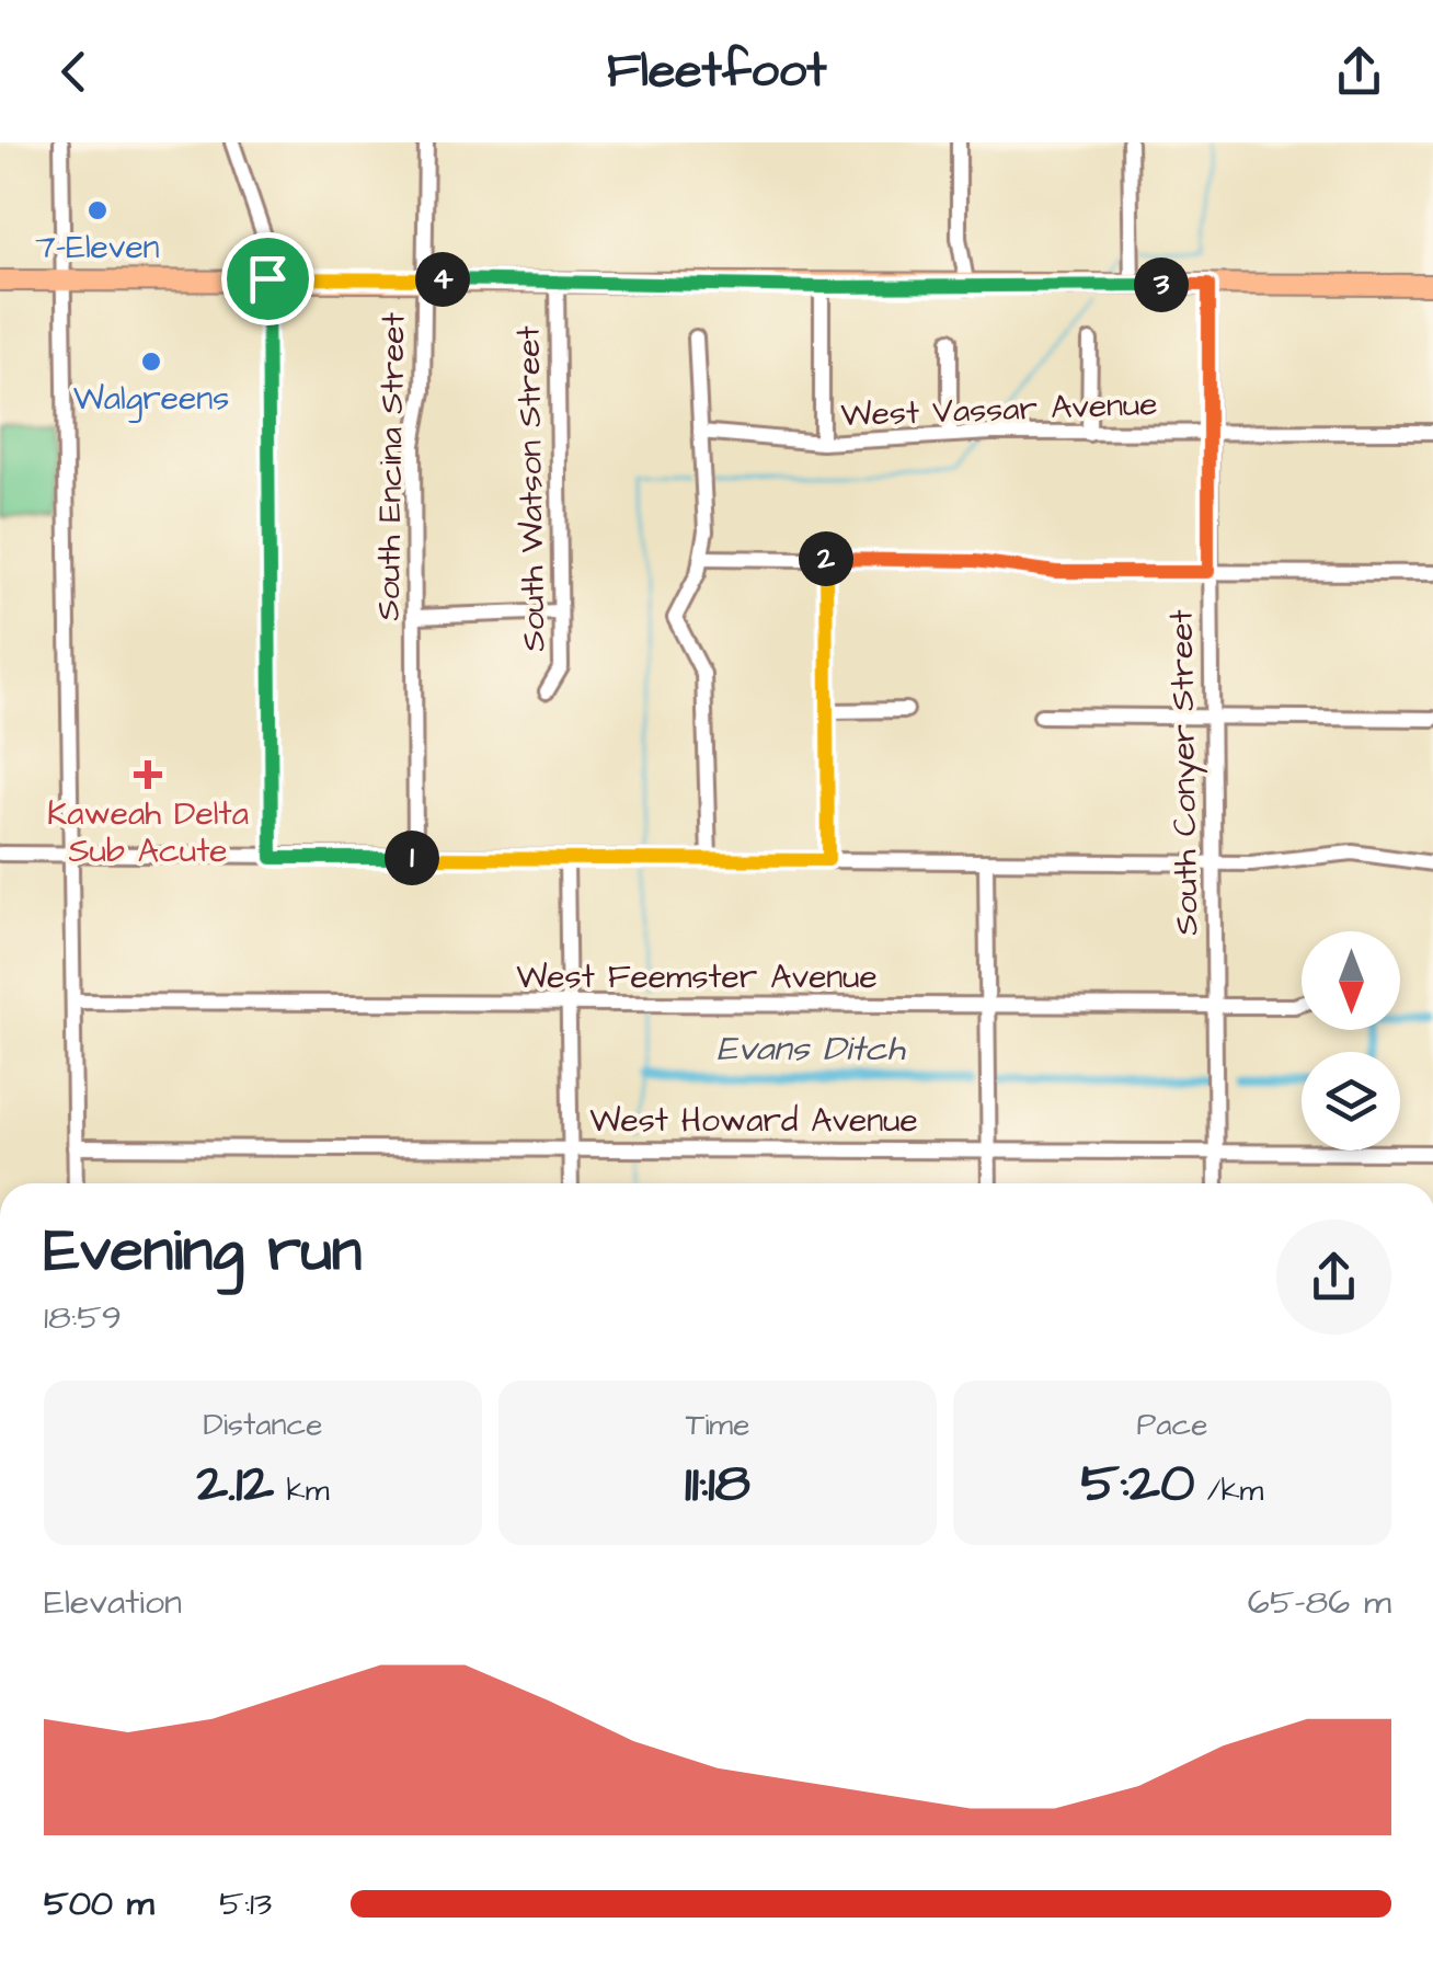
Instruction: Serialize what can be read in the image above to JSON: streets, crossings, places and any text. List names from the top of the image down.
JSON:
{
  "streets": {
    "street": [
      "West Vassar Avenue",
      "South Encina Street",
      "South Watson Street",
      "South Conyer Street",
      "West Feemster Avenue",
      "West Howard Avenue"
    ]
  },
  "crossings": [
    ["West Vassar Avenue", "South Conyer Street"],
    ["South Conyer Street", "West Feemster Avenue"],
    ["South Conyer Street", "West Howard Avenue"]
  ],
  "water": ["Evans Ditch"],
  "places": {
    "other": ["7-Eleven", "Walgreens"],
    "health": ["Kaweah Delta Sub Acute"]
  },
  "north": "bottom",
  "page": {
    "header": "Fleetfoot",
    "pins": [
      "4",
      "3",
      "2",
      "1"
    ],
    "heading": ["Evening run", "18:59"],
    "stats": [
      ["Distance", "2.12 km"],
      ["Time", "11:18"],
      ["Pace", "5:20 /km"]
    ],
    "chart": ["Elevation", "65–86 m"],
    "list": [
      {
        "name": "500 m",
        "note": "5:13"
      }
    ]
  }
}
